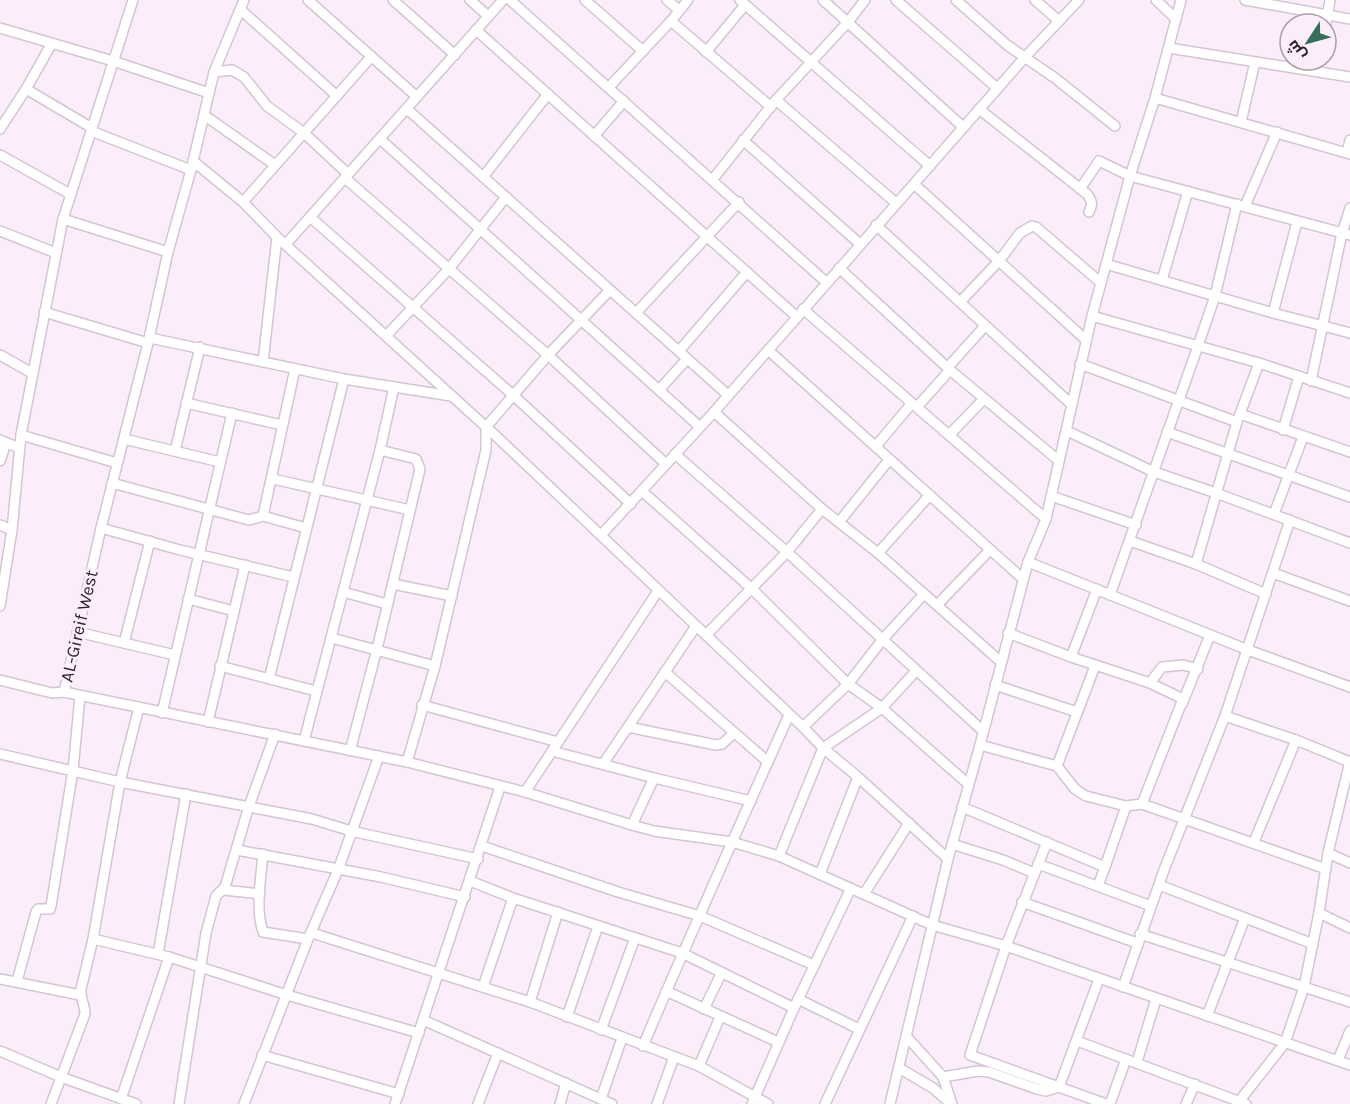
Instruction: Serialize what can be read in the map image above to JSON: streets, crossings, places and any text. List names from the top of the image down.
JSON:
{
  "streets": {
    "street": ["AL-Gireif West"]
  },
  "north": "bottom left"
}
